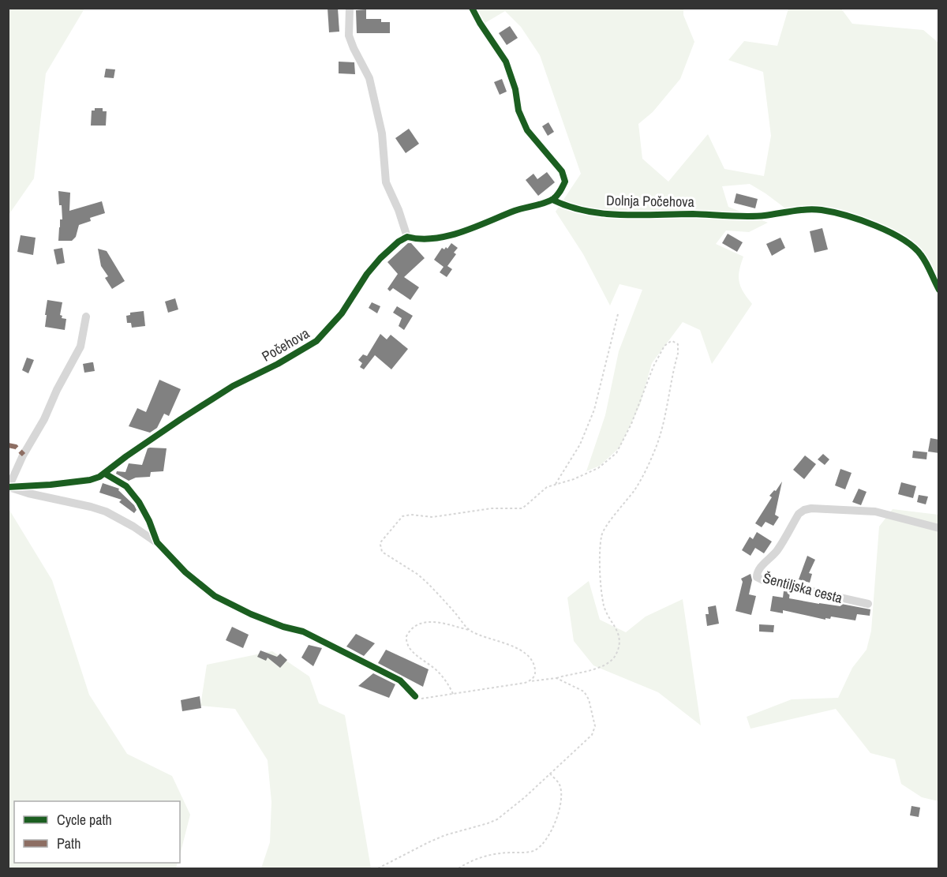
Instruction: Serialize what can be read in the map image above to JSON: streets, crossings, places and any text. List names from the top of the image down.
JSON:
{
  "streets": {
    "street": ["Dolnja Počehova", "Počehova", "Šentiljska cesta"]
  },
  "legend": ["Cycle path", "Path"]
}
